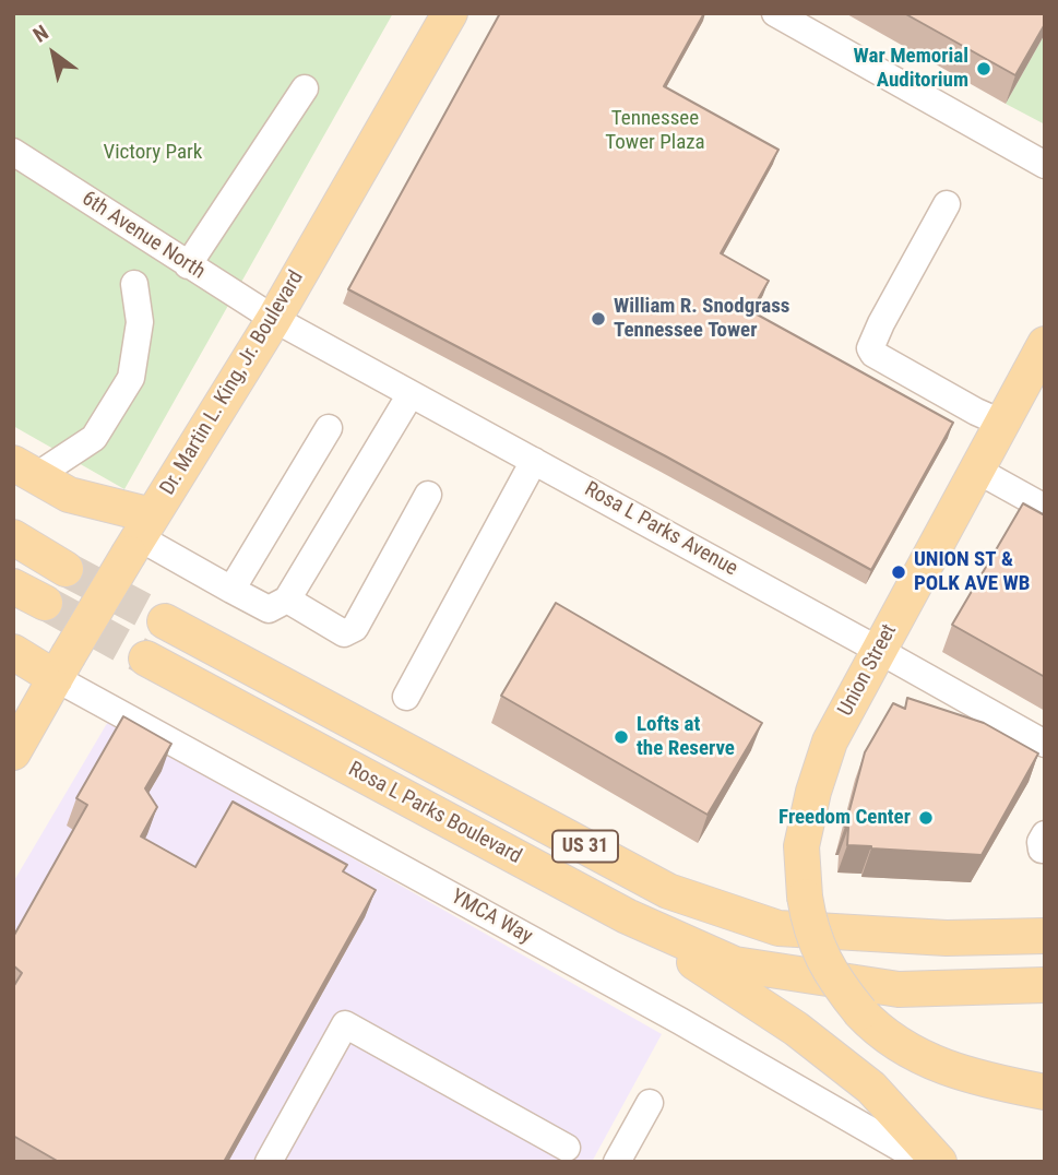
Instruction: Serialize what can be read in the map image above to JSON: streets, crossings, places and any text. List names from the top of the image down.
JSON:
{
  "streets": {
    "main road": [
      "Dr. Martin L. King, Jr. Boulevard",
      "Union Street",
      "Rosa L Parks Boulevard",
      "US 31"
    ],
    "street": ["6th Avenue North", "Rosa L Parks Avenue", "YMCA Way"]
  },
  "crossings": [
    ["6th Avenue North", "Dr. Martin L. King, Jr. Boulevard"],
    ["6th Avenue North", "Rosa L Parks Avenue"],
    ["Dr. Martin L. King, Jr. Boulevard", "Rosa L Parks Avenue"],
    ["Dr. Martin L. King, Jr. Boulevard", "YMCA Way"],
    ["Rosa L Parks Avenue", "Union Street"]
  ],
  "parks": ["Tennessee Tower Plaza", "Victory Park"],
  "places": [
    "War Memorial Auditorium",
    "William R. Snodgrass Tennessee Tower",
    "UNION ST & POLK AVE WB",
    "Lofts at the Reserve",
    "Freedom Center"
  ],
  "north": "top left"
}
